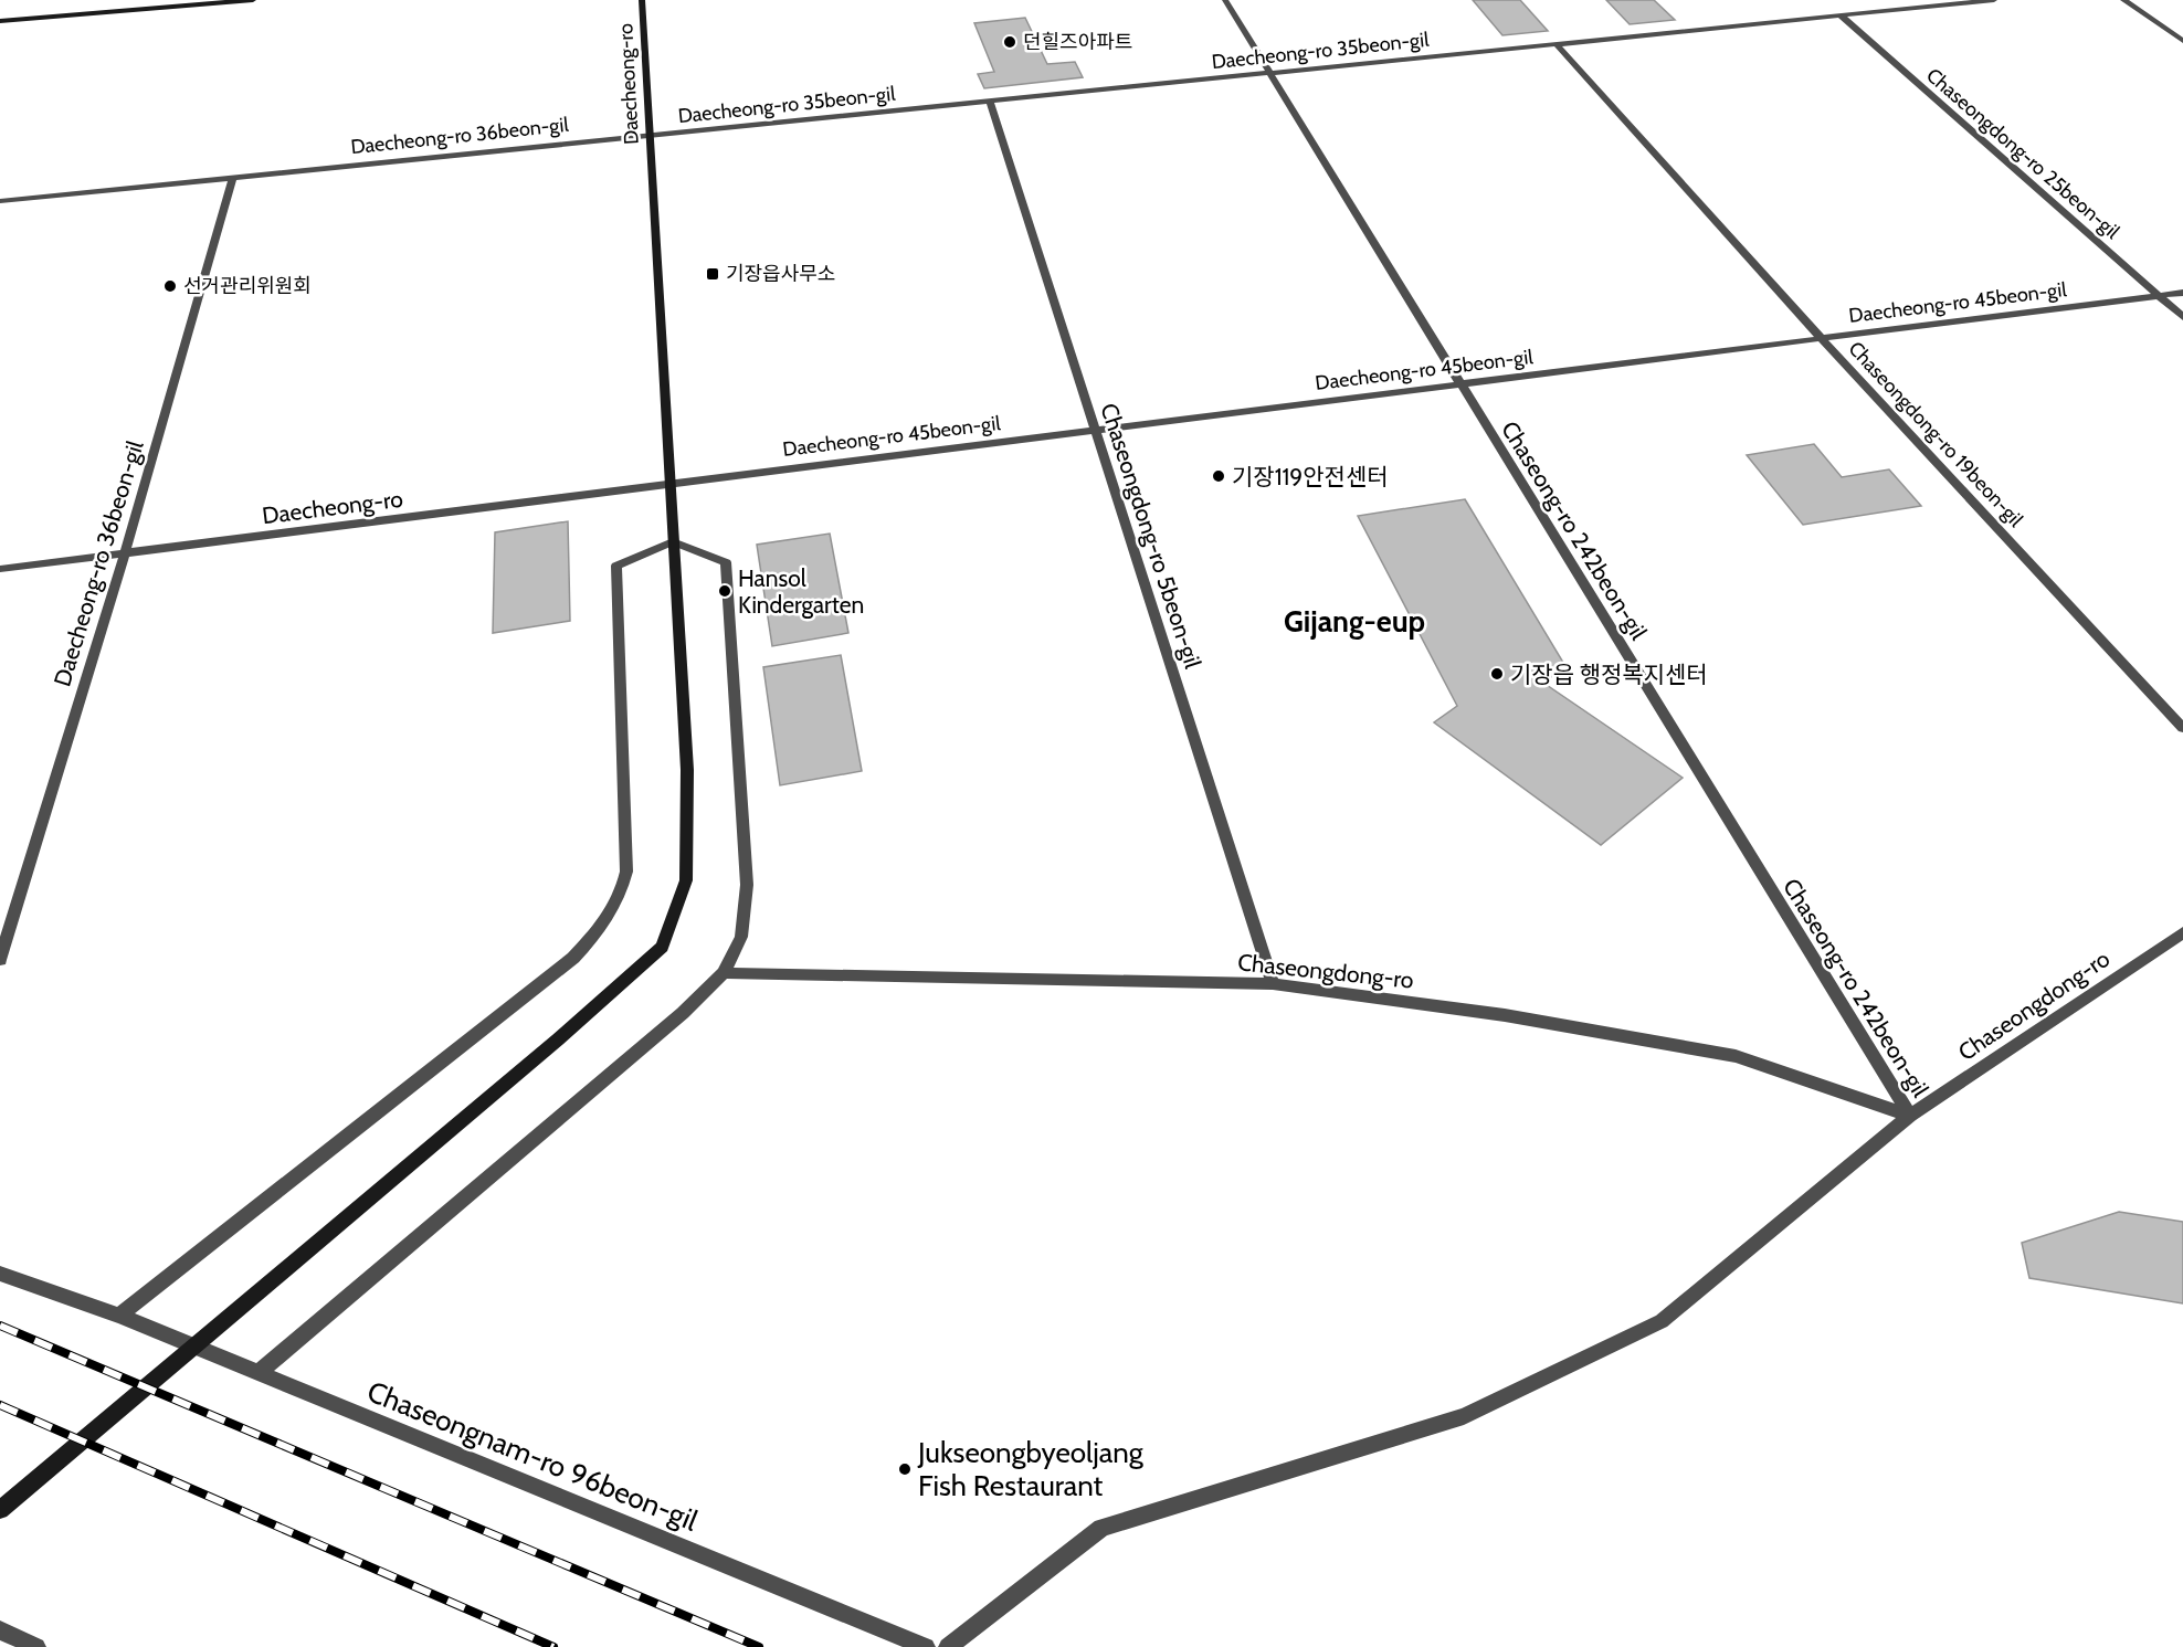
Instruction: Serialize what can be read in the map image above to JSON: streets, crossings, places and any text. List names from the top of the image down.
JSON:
{
  "streets": {
    "main road": ["Daecheong-ro"],
    "street": [
      "Daecheong-ro 35beon-gil",
      "Daecheong-ro 36beon-gil",
      "Chaseongdong-ro 25beon-gil",
      "Daecheong-ro 45beon-gil",
      "Chaseongdong-ro 19beon-gil",
      "Chaseong-ro 242beon-gil",
      "Chaseongdong-ro 5beon-gil",
      "Chaseongdong-ro",
      "Chaseongnam-ro 96beon-gil"
    ]
  },
  "crossings": [
    ["Daecheong-ro 35beon-gil", "Daecheong-ro"],
    ["Daecheong-ro 35beon-gil", "Daecheong-ro 36beon-gil"],
    ["Daecheong-ro 35beon-gil", "Chaseongdong-ro 25beon-gil"],
    ["Daecheong-ro 35beon-gil", "Chaseongdong-ro 19beon-gil"],
    ["Daecheong-ro 35beon-gil", "Chaseong-ro 242beon-gil"],
    ["Daecheong-ro 35beon-gil", "Chaseongdong-ro 5beon-gil"],
    ["Daecheong-ro", "Daecheong-ro 36beon-gil"],
    ["Daecheong-ro", "Daecheong-ro 45beon-gil"],
    ["Chaseongdong-ro 25beon-gil", "Daecheong-ro 45beon-gil"],
    ["Daecheong-ro 45beon-gil", "Chaseongdong-ro 19beon-gil"],
    ["Daecheong-ro 45beon-gil", "Chaseong-ro 242beon-gil"],
    ["Daecheong-ro 45beon-gil", "Chaseongdong-ro 5beon-gil"],
    ["Chaseong-ro 242beon-gil", "Chaseongdong-ro"],
    ["Chaseongdong-ro 5beon-gil", "Chaseongdong-ro"]
  ],
  "districts": ["Gijang-eup"],
  "places": {
    "other": [
      "던힐즈아파트",
      "선거관리위원회",
      "기장119안전센터",
      "Hansol Kindergarten",
      "기장읍 행정복지센터",
      "Jukseongbyeoljang Fish Restaurant"
    ],
    "transit": ["기장읍사무소"]
  }
}
